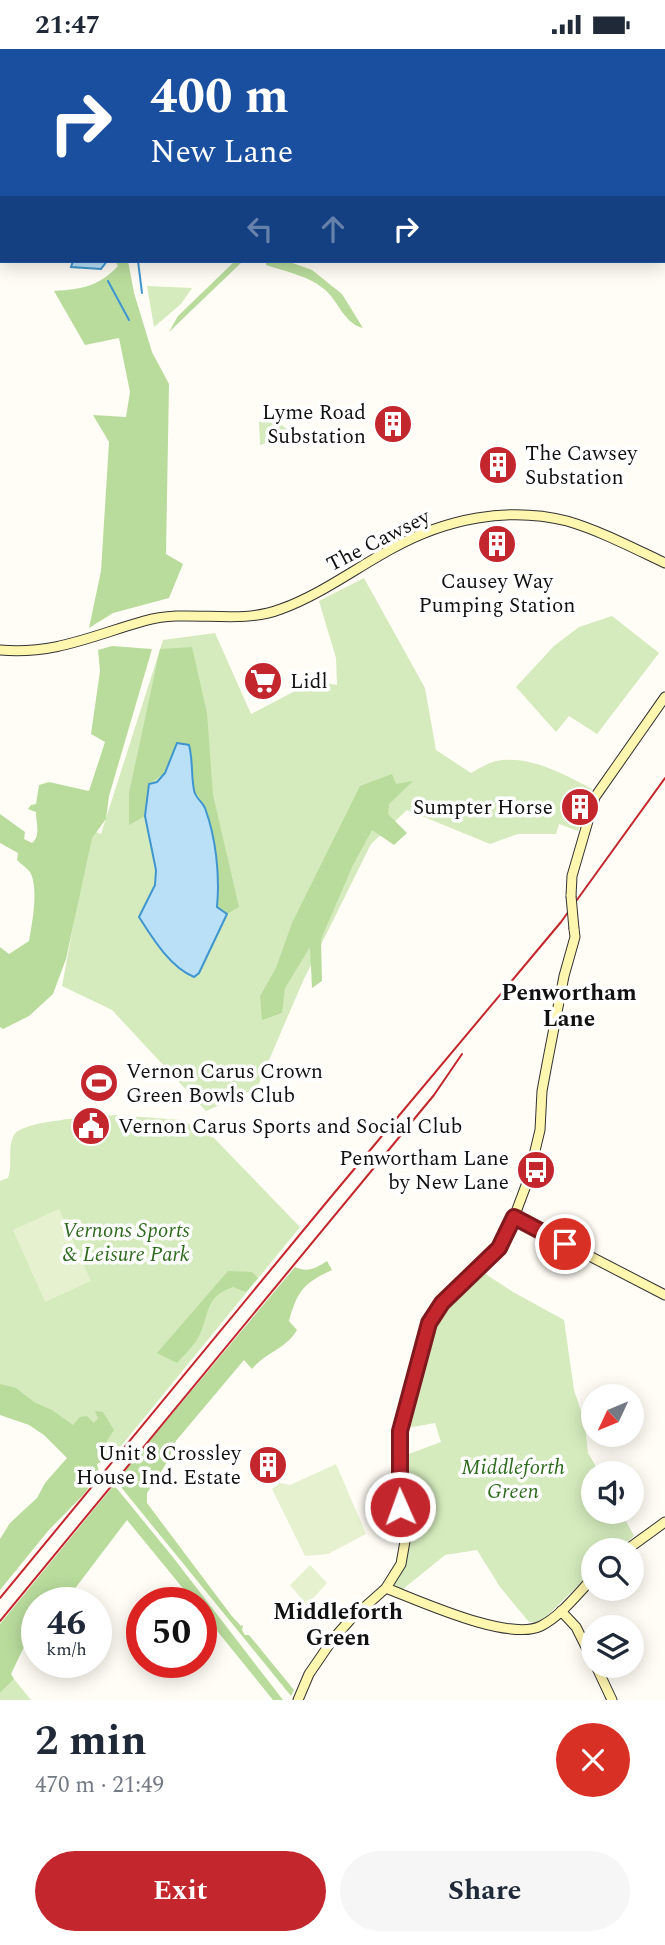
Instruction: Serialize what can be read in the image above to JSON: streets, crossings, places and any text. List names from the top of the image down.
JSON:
{
  "streets": {
    "street": ["The Cawsey"]
  },
  "districts": ["Penwortham Lane", "Middleforth Green"],
  "parks": ["Vernons Sports & Leisure Park", "Middleforth Green"],
  "places": {
    "building": [
      "Lyme Road Substation",
      "The Cawsey Substation",
      "Causey Way Pumping Station",
      "Sumpter Horse",
      "Unit 8 Crossley House Ind. Estate"
    ],
    "supermarket": ["Lidl"],
    "sports": ["Vernon Carus Crown Green Bowls Club"],
    "public building": ["Vernon Carus Sports and Social Club"],
    "bus stop": ["Penwortham Lane by New Lane"]
  },
  "north": "bottom left",
  "page": {
    "status": "21:47",
    "turn": ["400 m", "New Lane"],
    "speed": "46 km/h",
    "limit": "50",
    "heading": ["2 min", "470 m · 21:49"],
    "buttons": ["Exit", "Share"]
  }
}
